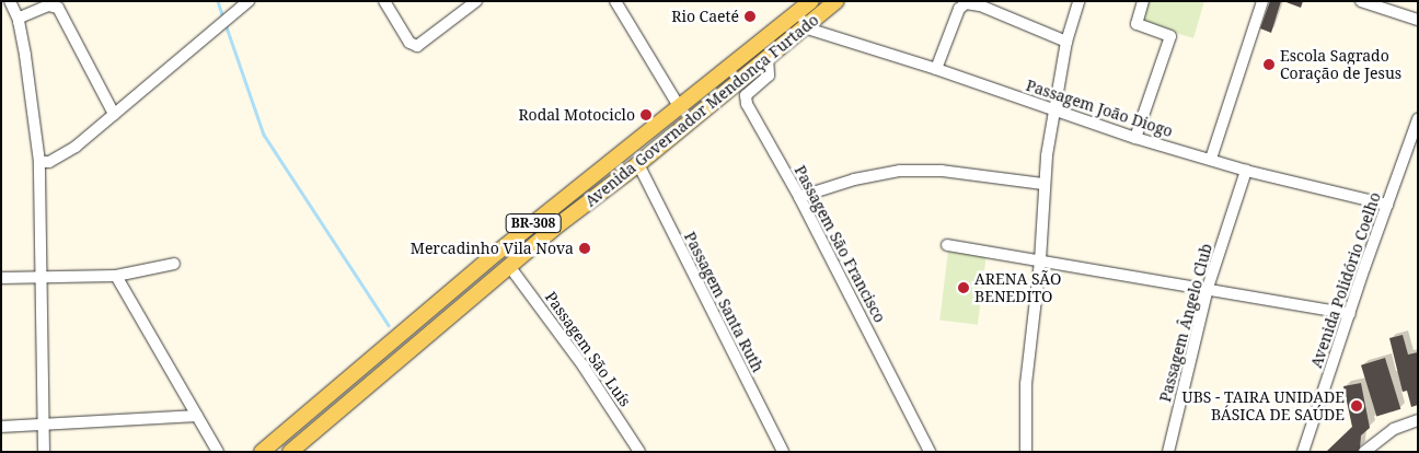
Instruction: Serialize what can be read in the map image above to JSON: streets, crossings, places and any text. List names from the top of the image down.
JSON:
{
  "streets": {
    "main road": ["Avenida Governador Mendonça Furtado", "BR-308"],
    "street": [
      "Passagem João Diogo",
      "Passagem São Francisco",
      "Avenida Polidório Coelho",
      "Passagem Santa Ruth",
      "Passagem Ângelo Club",
      "Passagem São Luís"
    ]
  },
  "crossings": [
    ["Passagem João Diogo", "Avenida Governador Mendonça Furtado"],
    ["Passagem João Diogo", "Avenida Polidório Coelho"],
    ["Passagem João Diogo", "Passagem Ângelo Club"],
    ["Avenida Governador Mendonça Furtado", "Passagem São Francisco"],
    ["Avenida Governador Mendonça Furtado", "Passagem Santa Ruth"],
    ["Avenida Governador Mendonça Furtado", "Passagem São Luís"]
  ],
  "places": [
    "Rio Caeté",
    "Escola Sagrado Coração de Jesus",
    "Rodal Motociclo",
    "Mercadinho Vila Nova",
    "ARENA SÃO BENEDITO",
    "UBS - TAIRA UNIDADE BÁSICA DE SAÚDE"
  ]
}
